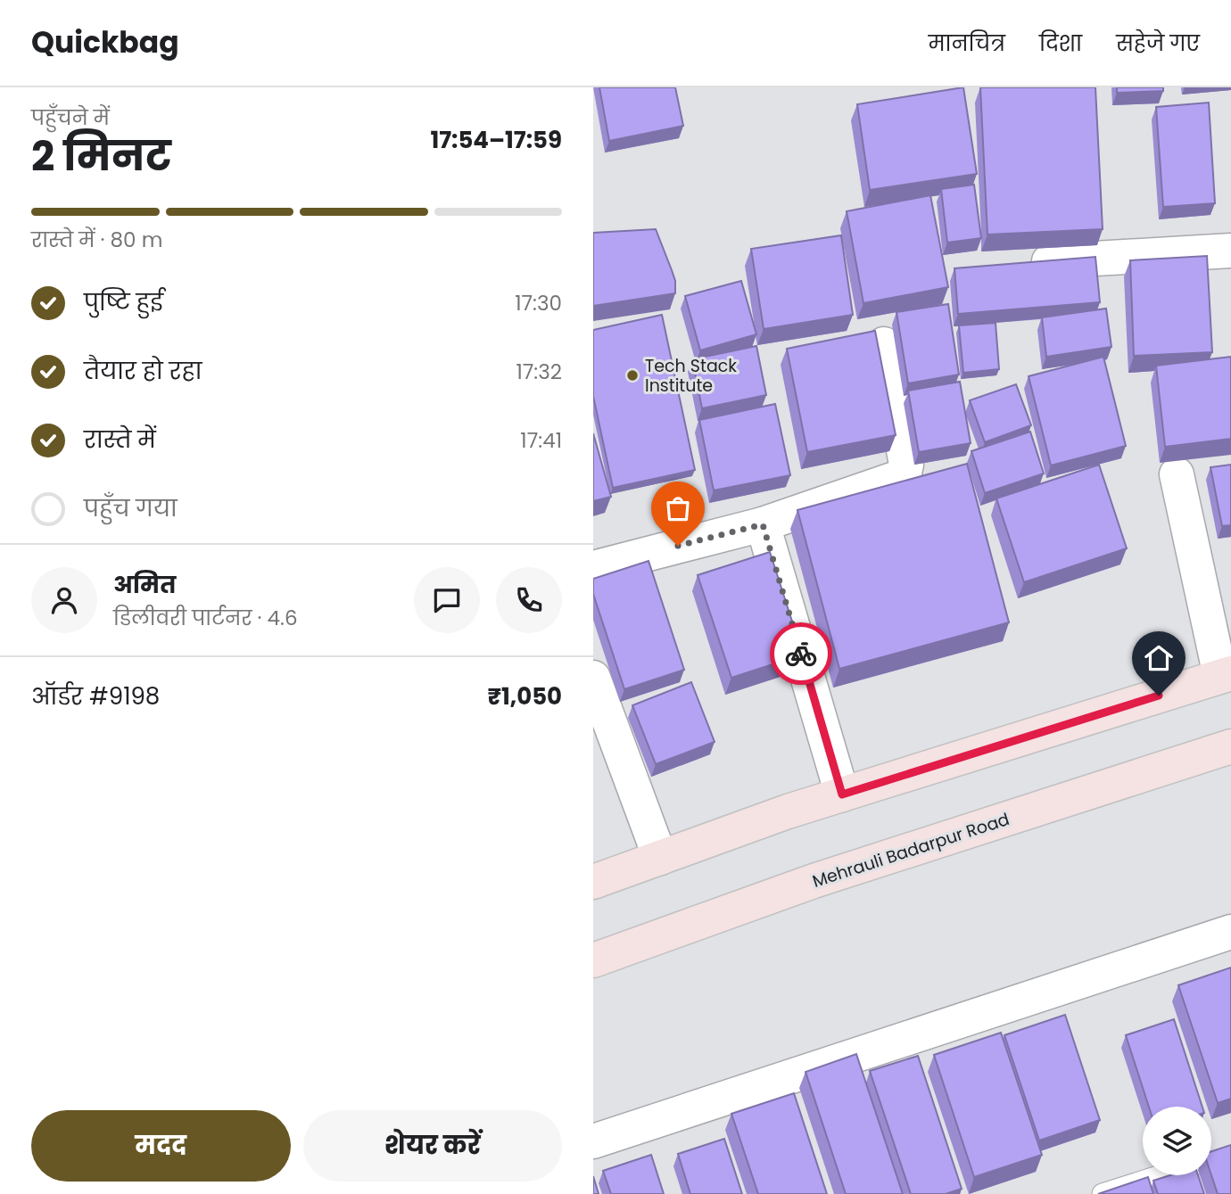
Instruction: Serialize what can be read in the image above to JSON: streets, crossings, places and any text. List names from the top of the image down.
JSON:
{
  "streets": {
    "main road": ["Mehrauli Badarpur Road"]
  },
  "places": ["Tech Stack Institute"],
  "page": {
    "header": "Quickbag",
    "nav": ["मानचित्र", "दिशा", "सहेजे गए"],
    "heading": ["2 मिनट", "पहुँचने में", "17:54–17:59"],
    "panel": [
      "अमित",
      "डिलीवरी पार्टनर · 4.6",
      "ऑर्डर #9198",
      "₹1,050"
    ],
    "bar": "रास्ते में · 80 m",
    "list": [
      ["पुष्टि हुई", "17:30"],
      ["तैयार हो रहा", "17:32"],
      ["रास्ते में", "17:41"],
      "पहुँच गया"
    ],
    "buttons": ["मदद", "शेयर करें"]
  }
}
